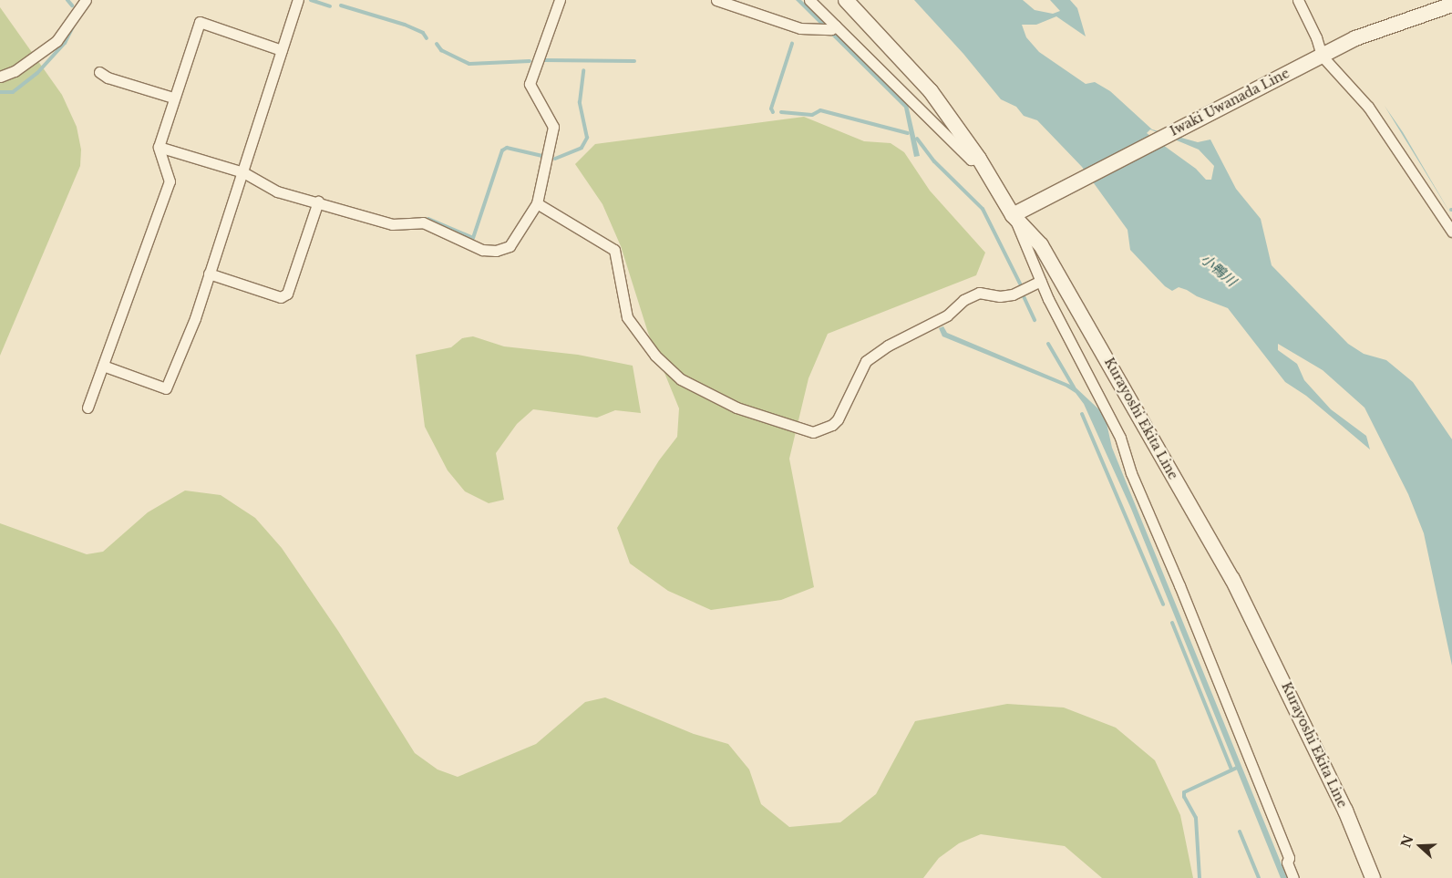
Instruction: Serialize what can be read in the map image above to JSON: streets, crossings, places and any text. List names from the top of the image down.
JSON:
{
  "streets": {
    "main road": ["Iwaki Uwanada Line", "Kurayoshi Ekita Line"]
  },
  "crossings": [
    ["Iwaki Uwanada Line", "Kurayoshi Ekita Line"]
  ],
  "water": ["小鴨川"],
  "north": "left"
}
